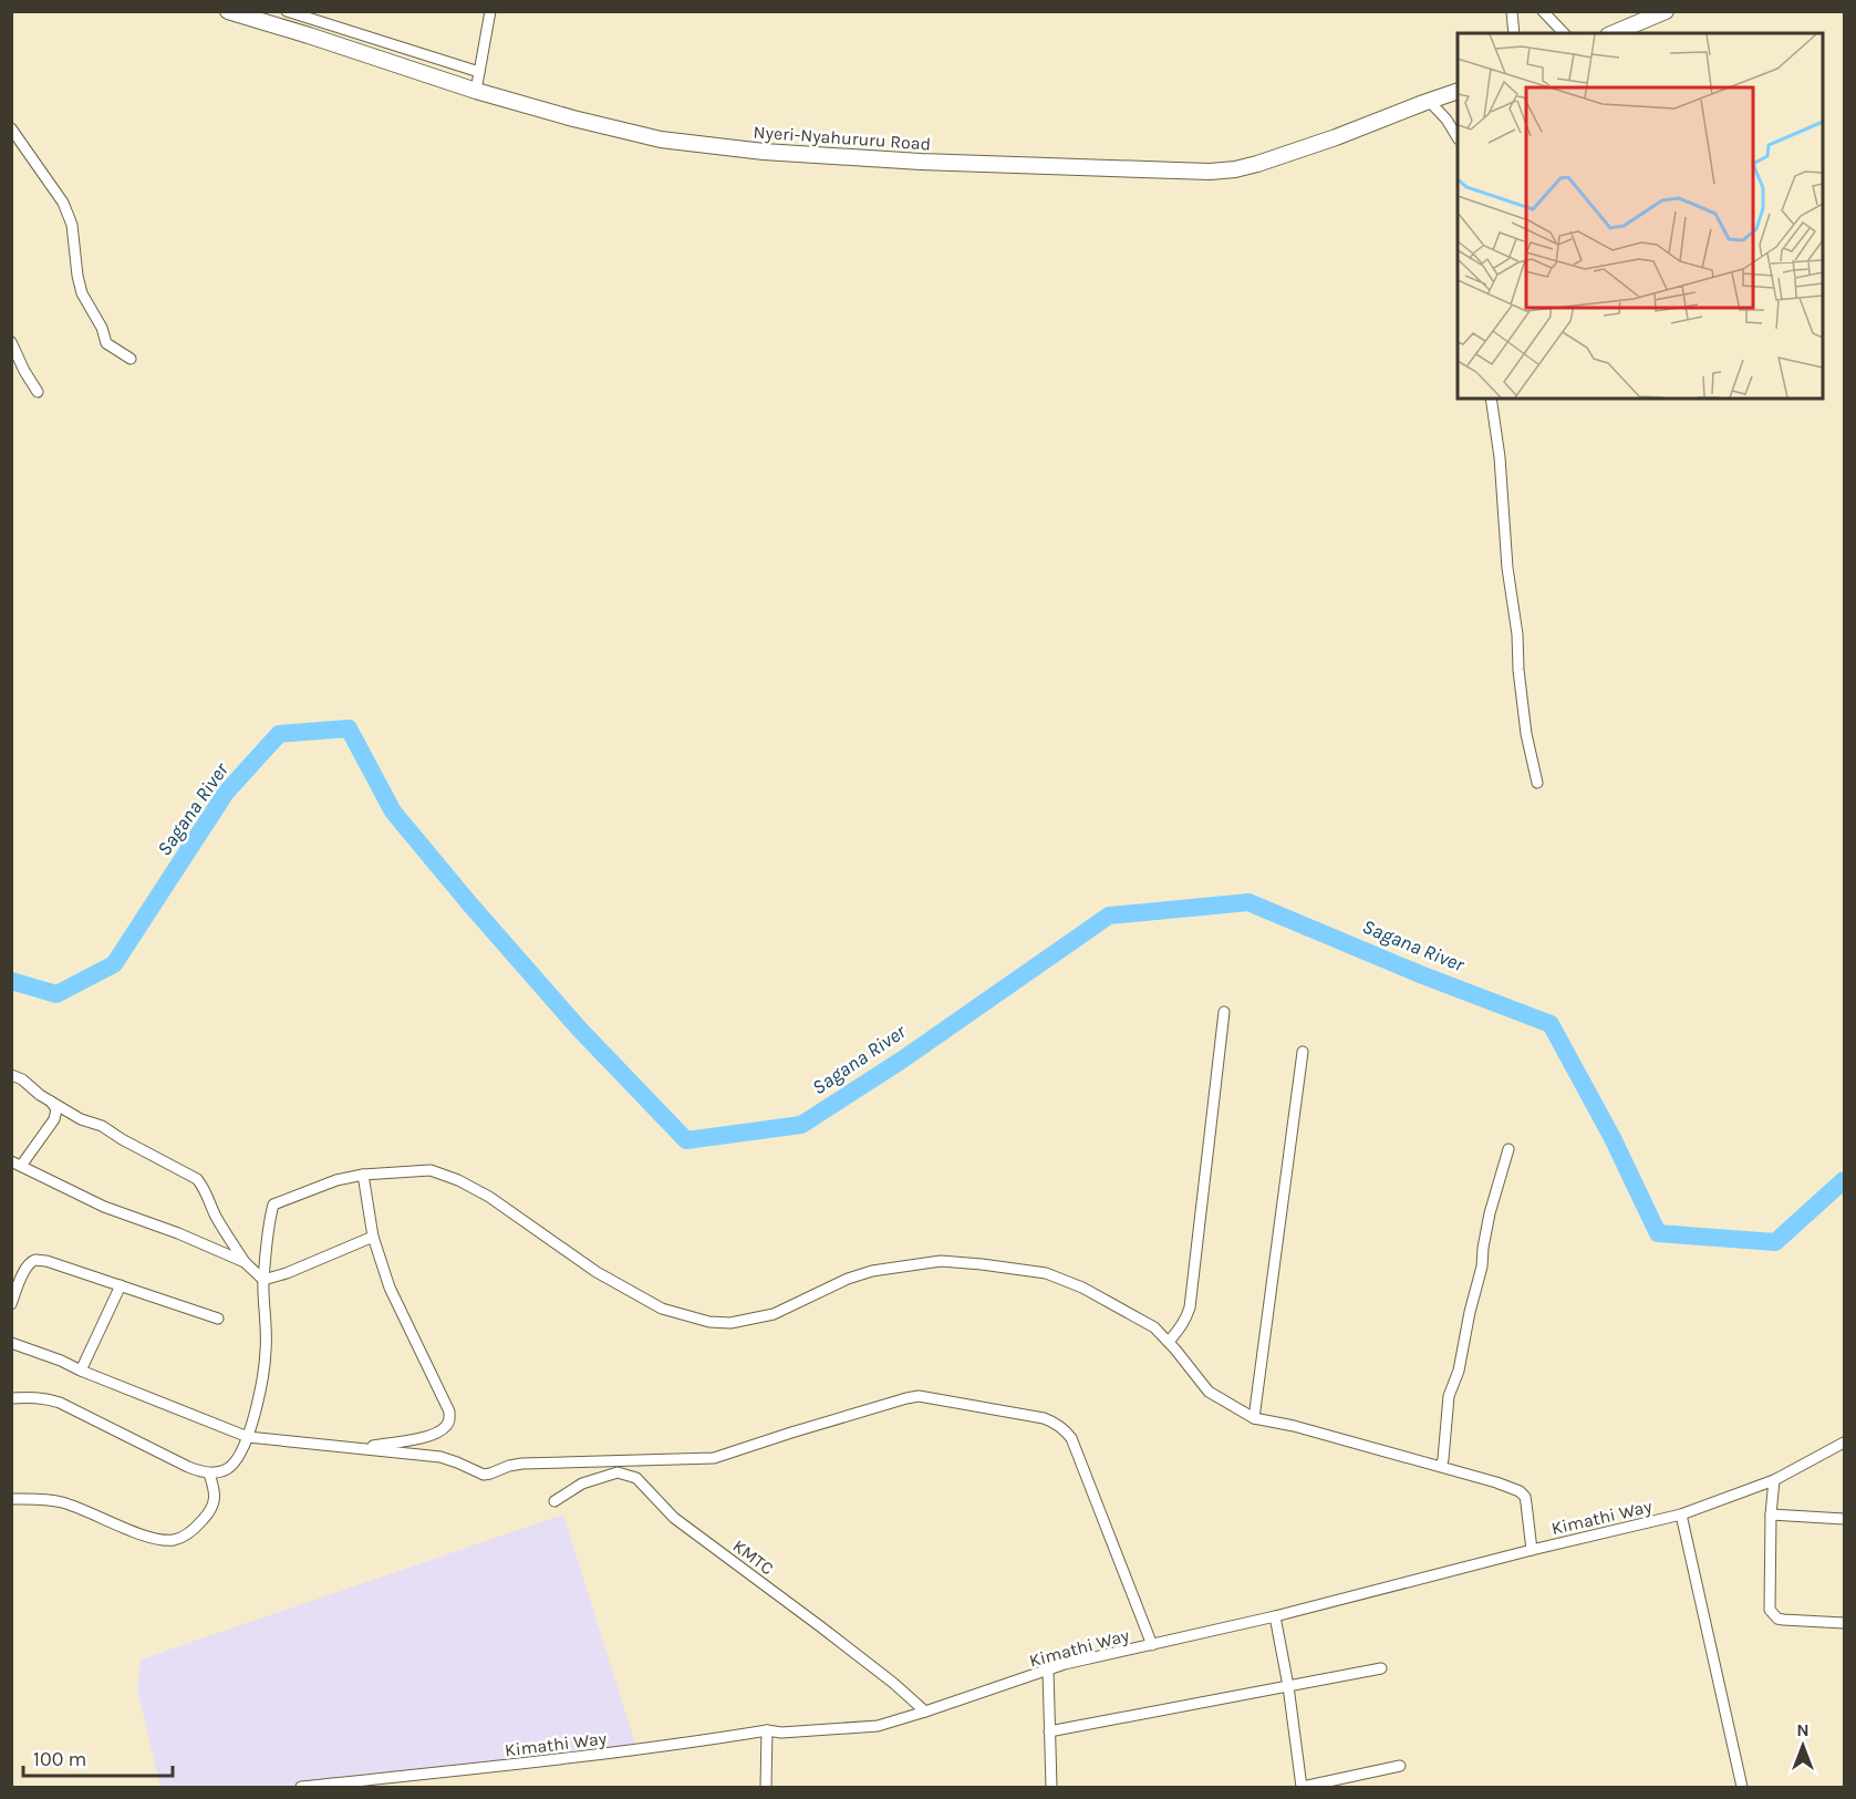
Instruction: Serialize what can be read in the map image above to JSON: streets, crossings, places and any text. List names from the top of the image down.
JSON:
{
  "streets": {
    "main road": ["Nyeri-Nyahururu Road"],
    "street": ["Kimathi Way", "KMTC"]
  },
  "crossings": [
    ["Kimathi Way", "KMTC"]
  ],
  "water": ["Sagana River"],
  "scale_bar": "100 m",
  "north": "top"
}
